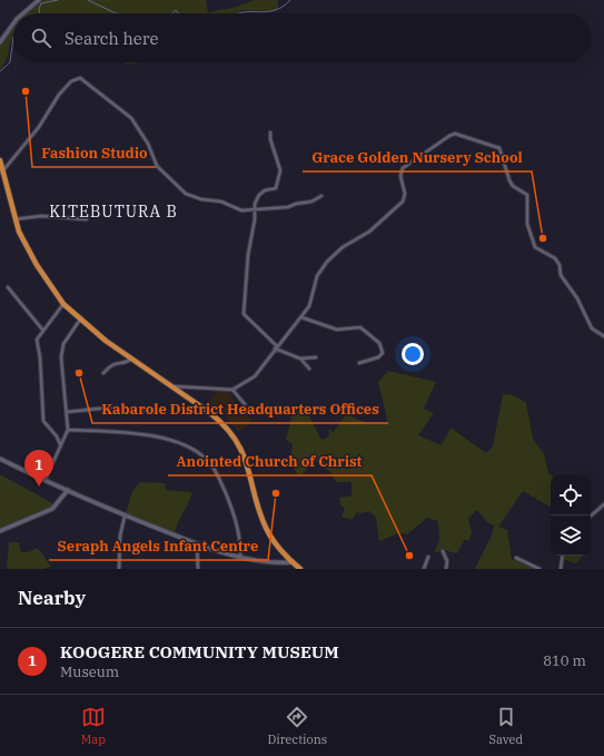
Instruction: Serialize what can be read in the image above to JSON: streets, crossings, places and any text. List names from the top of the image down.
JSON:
{
  "districts": ["KITEBUTURA B"],
  "places": [
    "Fashion Studio",
    "Grace Golden Nursery School",
    "Kabarole District Headquarters Offices",
    "Seraph Angels Infant Centre",
    "Anointed Church of Christ"
  ],
  "page": {
    "search": "Search here",
    "pins": "1",
    "heading": "Nearby",
    "list": [
      {
        "mark": "1",
        "name": "KOOGERE COMMUNITY MUSEUM",
        "note": "Museum",
        "value": "810 m"
      }
    ],
    "nav": ["Map", "Directions", "Saved"]
  }
}
